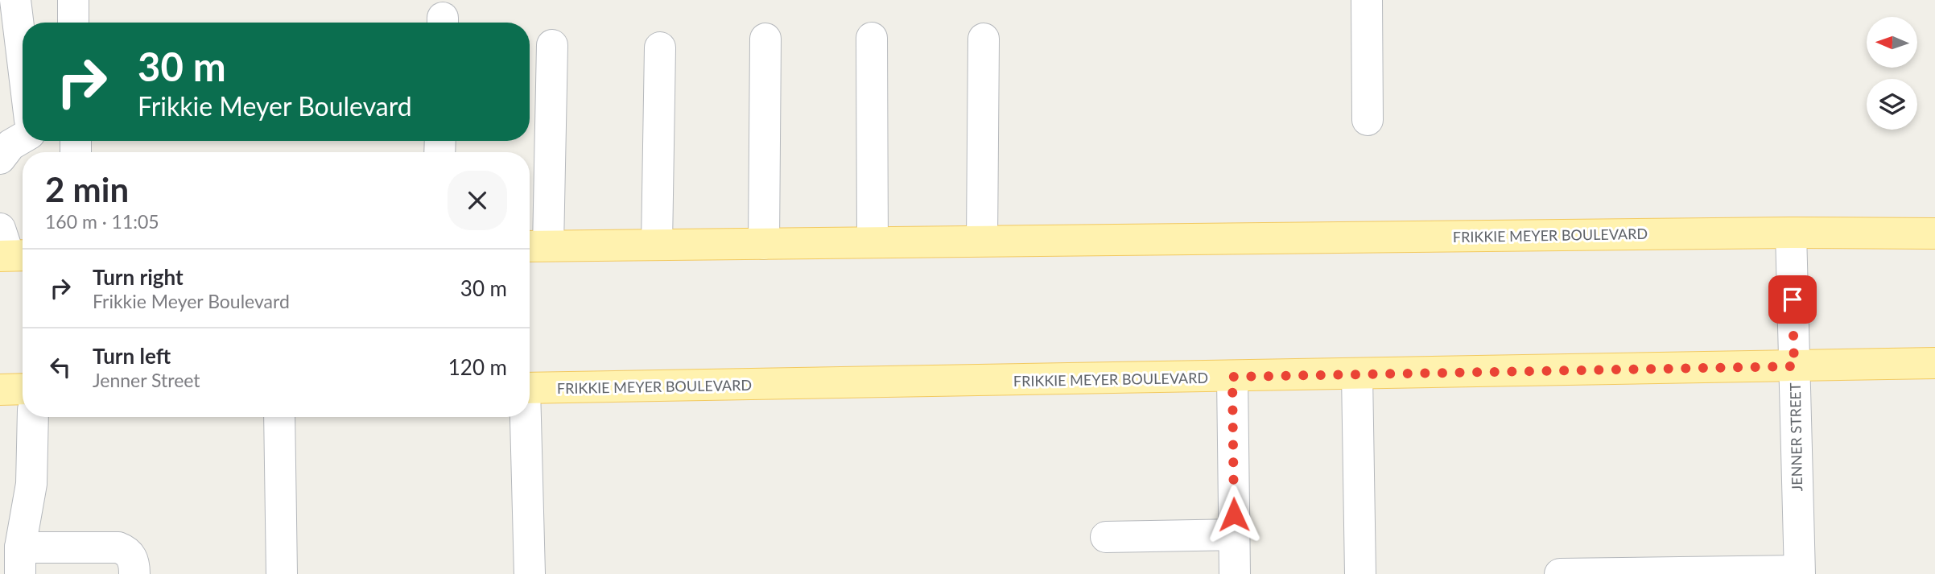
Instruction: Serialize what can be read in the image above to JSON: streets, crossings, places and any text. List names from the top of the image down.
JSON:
{
  "streets": {
    "main road": ["FRIKKIE MEYER BOULEVARD"],
    "street": ["JENNER STREET"]
  },
  "crossings": [
    ["FRIKKIE MEYER BOULEVARD", "JENNER STREET"]
  ],
  "north": "left",
  "page": {
    "turn": ["30 m", "Frikkie Meyer Boulevard"],
    "heading": ["2 min", "160 m · 11:05"],
    "list": [
      {
        "name": "Turn right",
        "note": "Frikkie Meyer Boulevard",
        "value": "30 m"
      },
      {
        "name": "Turn left",
        "note": "Jenner Street",
        "value": "120 m"
      }
    ]
  }
}
